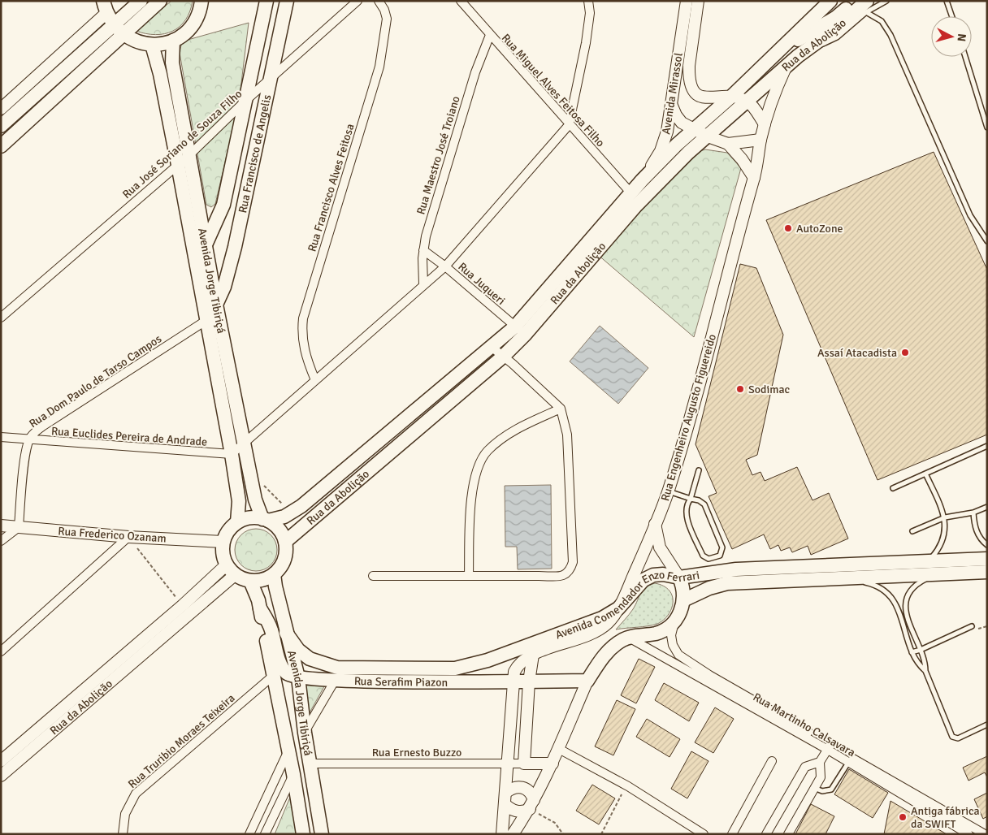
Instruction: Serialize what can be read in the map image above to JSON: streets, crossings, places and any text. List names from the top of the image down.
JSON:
{
  "streets": {
    "main road": [
      "Rua da Abolição",
      "Avenida Mirassol",
      "Rua Francisco de Angelis",
      "Avenida Jorge Tibiriçá",
      "Rua Engenheiro Augusto Figuereido",
      "Rua Frederico Ozanam",
      "Avenida Comendador Enzo Ferrari",
      "Rua Serafim Piazon"
    ],
    "street": [
      "Rua Miguel Alves Feitosa Filho",
      "Rua José Soriano de Souza Filho",
      "Rua Maestro José Troiano",
      "Rua Francisco Alves Feitosa",
      "Rua Juqueri",
      "Rua Dom Paulo de Tarso Campos",
      "Rua Euclides Pereira de Andrade",
      "Rua Martinho Calsavara",
      "Rua Truribio Moraes Teixeira",
      "Rua Ernesto Buzzo"
    ]
  },
  "crossings": [
    ["Rua da Abolição", "Rua Miguel Alves Feitosa Filho"],
    ["Rua da Abolição", "Avenida Mirassol"],
    ["Rua da Abolição", "Avenida Jorge Tibiriçá"],
    ["Rua da Abolição", "Rua Juqueri"],
    ["Rua da Abolição", "Rua Engenheiro Augusto Figuereido"],
    ["Rua da Abolição", "Rua Frederico Ozanam"],
    ["Rua Miguel Alves Feitosa Filho", "Rua Maestro José Troiano"],
    ["Rua José Soriano de Souza Filho", "Rua Francisco de Angelis"],
    ["Rua José Soriano de Souza Filho", "Avenida Jorge Tibiriçá"],
    ["Rua Francisco de Angelis", "Avenida Jorge Tibiriçá"],
    ["Rua Maestro José Troiano", "Rua Juqueri"],
    ["Avenida Jorge Tibiriçá", "Rua Dom Paulo de Tarso Campos"],
    ["Avenida Jorge Tibiriçá", "Rua Euclides Pereira de Andrade"],
    ["Avenida Jorge Tibiriçá", "Rua Frederico Ozanam"],
    ["Avenida Jorge Tibiriçá", "Avenida Comendador Enzo Ferrari"],
    ["Avenida Jorge Tibiriçá", "Rua Serafim Piazon"],
    ["Avenida Jorge Tibiriçá", "Rua Truribio Moraes Teixeira"],
    ["Avenida Jorge Tibiriçá", "Rua Ernesto Buzzo"],
    ["Rua Dom Paulo de Tarso Campos", "Rua Euclides Pereira de Andrade"],
    ["Rua Dom Paulo de Tarso Campos", "Rua Frederico Ozanam"],
    ["Rua Engenheiro Augusto Figuereido", "Avenida Comendador Enzo Ferrari"],
    ["Rua Engenheiro Augusto Figuereido", "Rua Serafim Piazon"],
    ["Rua Engenheiro Augusto Figuereido", "Rua Ernesto Buzzo"]
  ],
  "places": [
    "AutoZone",
    "Assaí Atacadista",
    "Sodimac",
    "Antiga fábrica da SWIFT"
  ],
  "north": "right"
}
